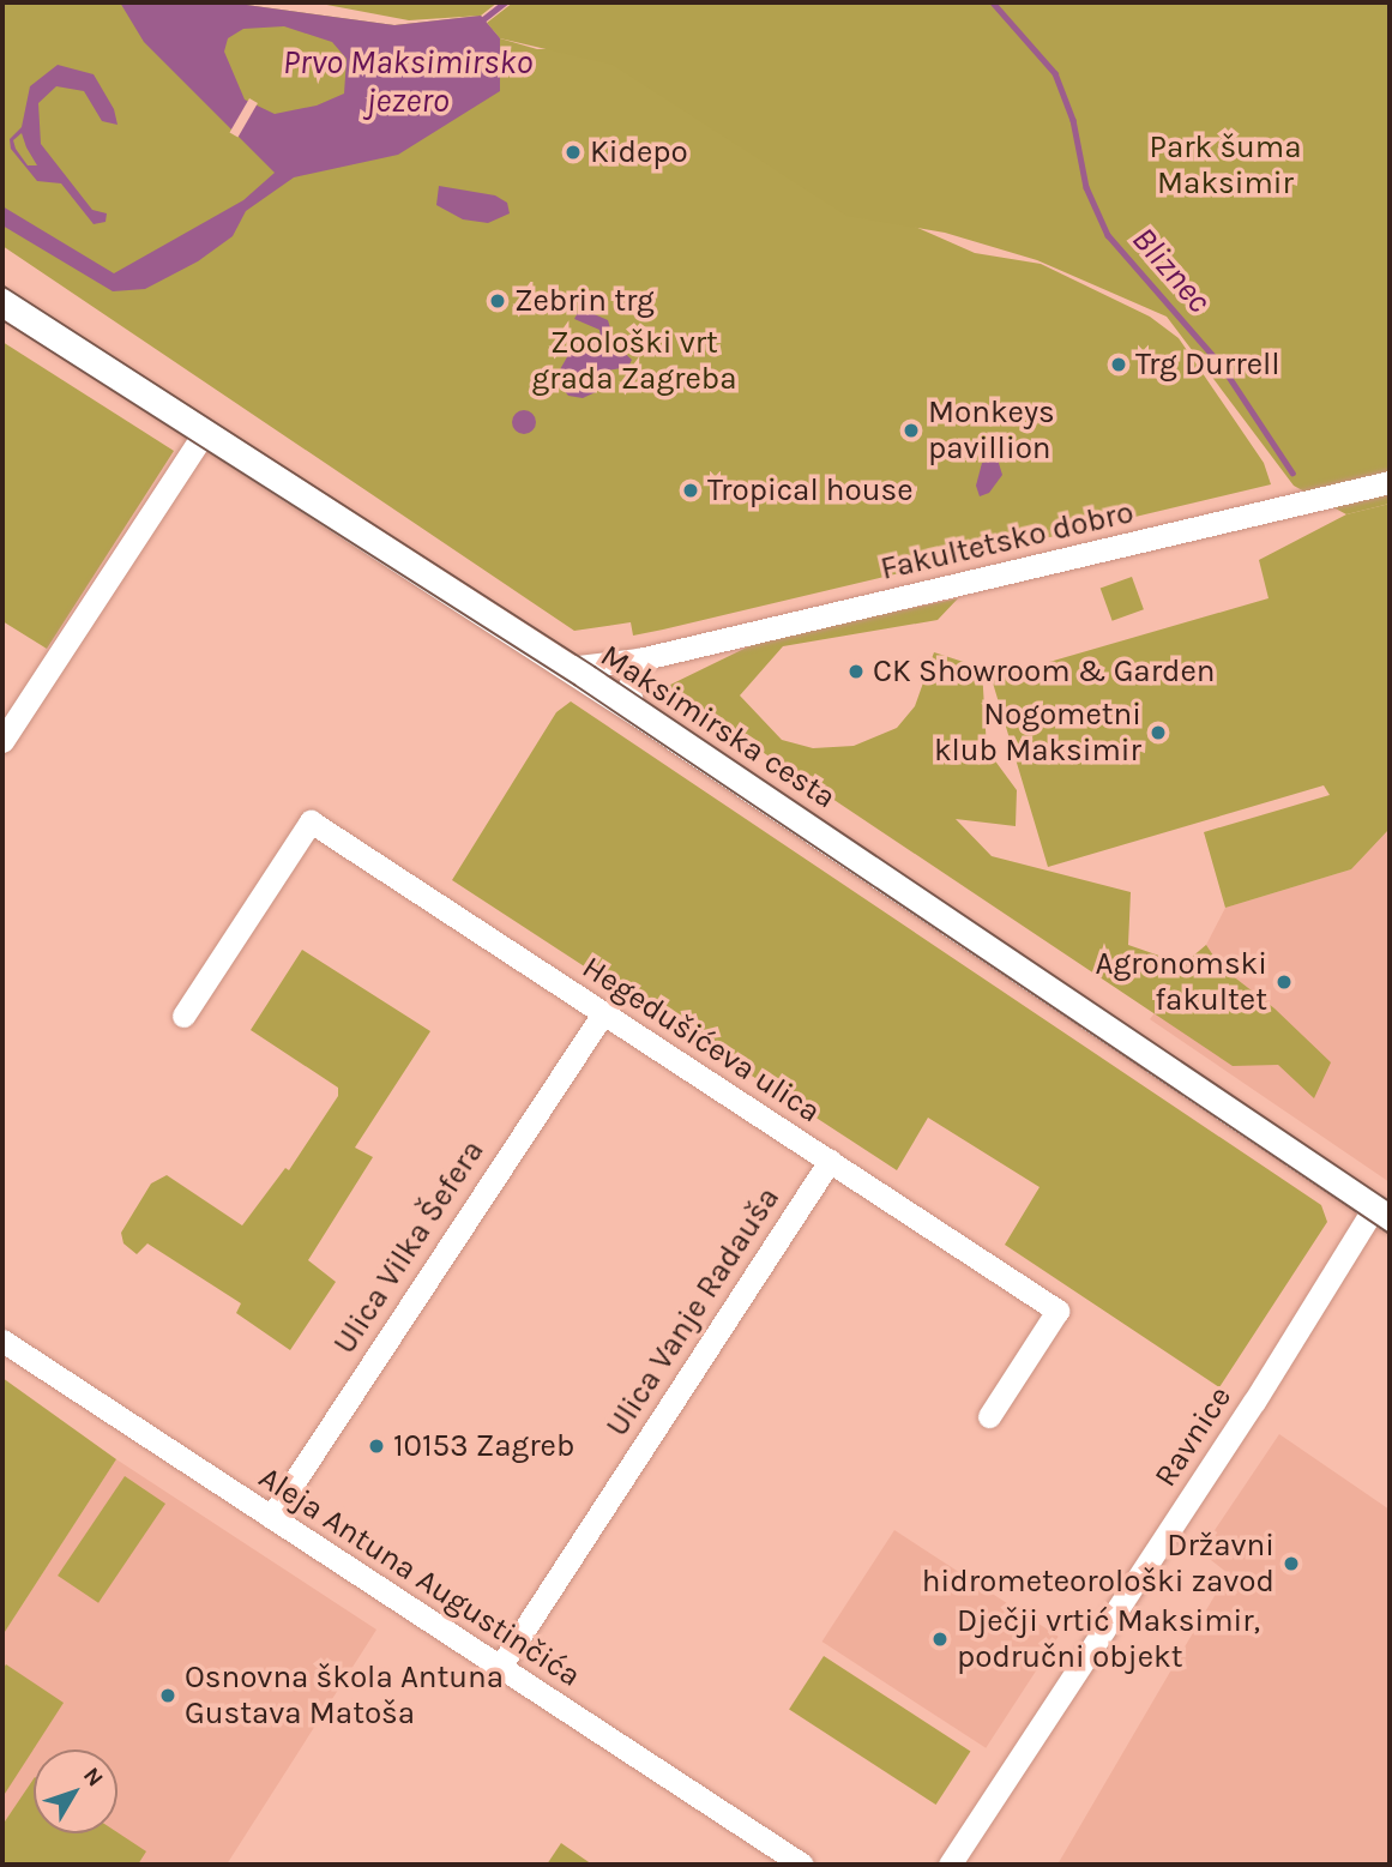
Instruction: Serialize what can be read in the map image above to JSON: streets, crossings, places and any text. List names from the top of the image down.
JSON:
{
  "streets": {
    "main road": ["Maksimirska cesta"],
    "street": [
      "Fakultetsko dobro",
      "Hegedušićeva ulica",
      "Ulica Vilka Šefera",
      "Ulica Vanje Radauša",
      "Ravnice",
      "Aleja Antuna Augustinčića"
    ]
  },
  "crossings": [
    ["Fakultetsko dobro", "Maksimirska cesta"],
    ["Maksimirska cesta", "Ravnice"],
    ["Hegedušićeva ulica", "Ulica Vilka Šefera"],
    ["Hegedušićeva ulica", "Ulica Vanje Radauša"],
    ["Ulica Vilka Šefera", "Aleja Antuna Augustinčića"],
    ["Ulica Vanje Radauša", "Aleja Antuna Augustinčića"]
  ],
  "water": ["Prvo Maksimirsko jezero", "Bliznec"],
  "parks": ["Park šuma Maksimir", "Zoološki vrt grada Zagreba"],
  "places": [
    "Kidepo",
    "Zebrin trg",
    "Trg Durrell",
    "Monkeys pavillion",
    "Tropical house",
    "CK Showroom & Garden",
    "Nogometni klub Maksimir",
    "Agronomski fakultet",
    "10153 Zagreb",
    "Državni hidrometeorološki zavod",
    "Dječji vrtić Maksimir, područni objekt",
    "Osnovna škola Antuna Gustava Matoša"
  ],
  "north": "top right"
}
